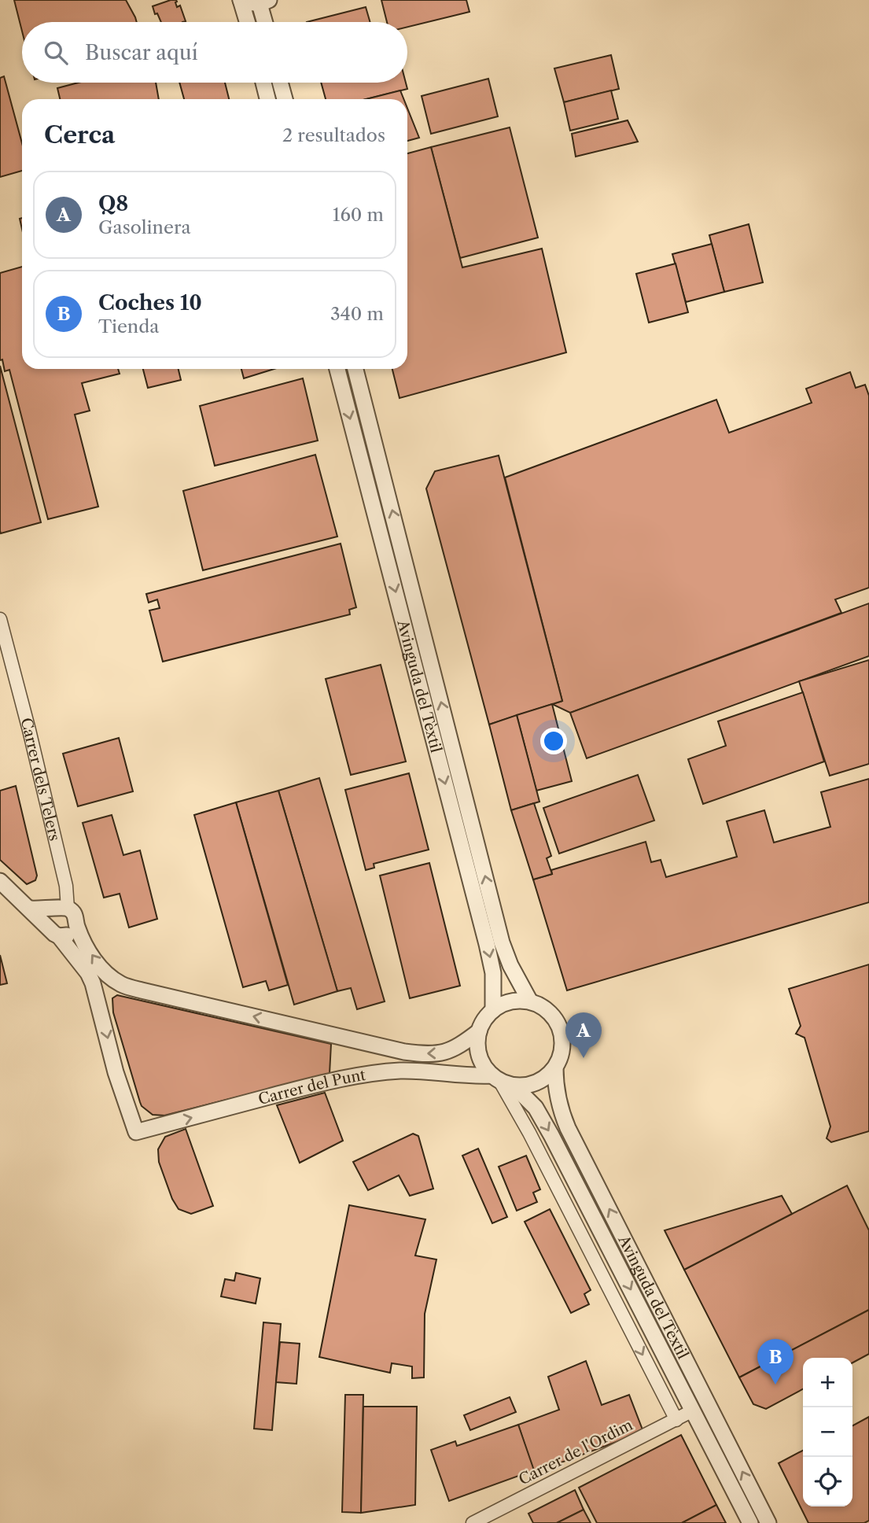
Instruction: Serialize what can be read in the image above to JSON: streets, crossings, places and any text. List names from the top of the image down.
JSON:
{
  "streets": {
    "street": [
      "Avinguda del Tèxtil",
      "Carrer dels Telers",
      "Carrer del Punt",
      "Carrer de l'Ordim"
    ]
  },
  "crossings": [
    ["Avinguda del Tèxtil", "Carrer del Punt"],
    ["Avinguda del Tèxtil", "Carrer de l'Ordim"]
  ],
  "page": {
    "search": "Buscar aquí",
    "heading": ["Cerca", "2 resultados"],
    "list": [
      {
        "mark": "A",
        "name": "Q8",
        "note": "Gasolinera",
        "value": "160 m"
      },
      {
        "mark": "B",
        "name": "Coches 10",
        "note": "Tienda",
        "value": "340 m"
      }
    ],
    "pins": ["A", "B"],
    "map_buttons": ["+", "−"]
  }
}
